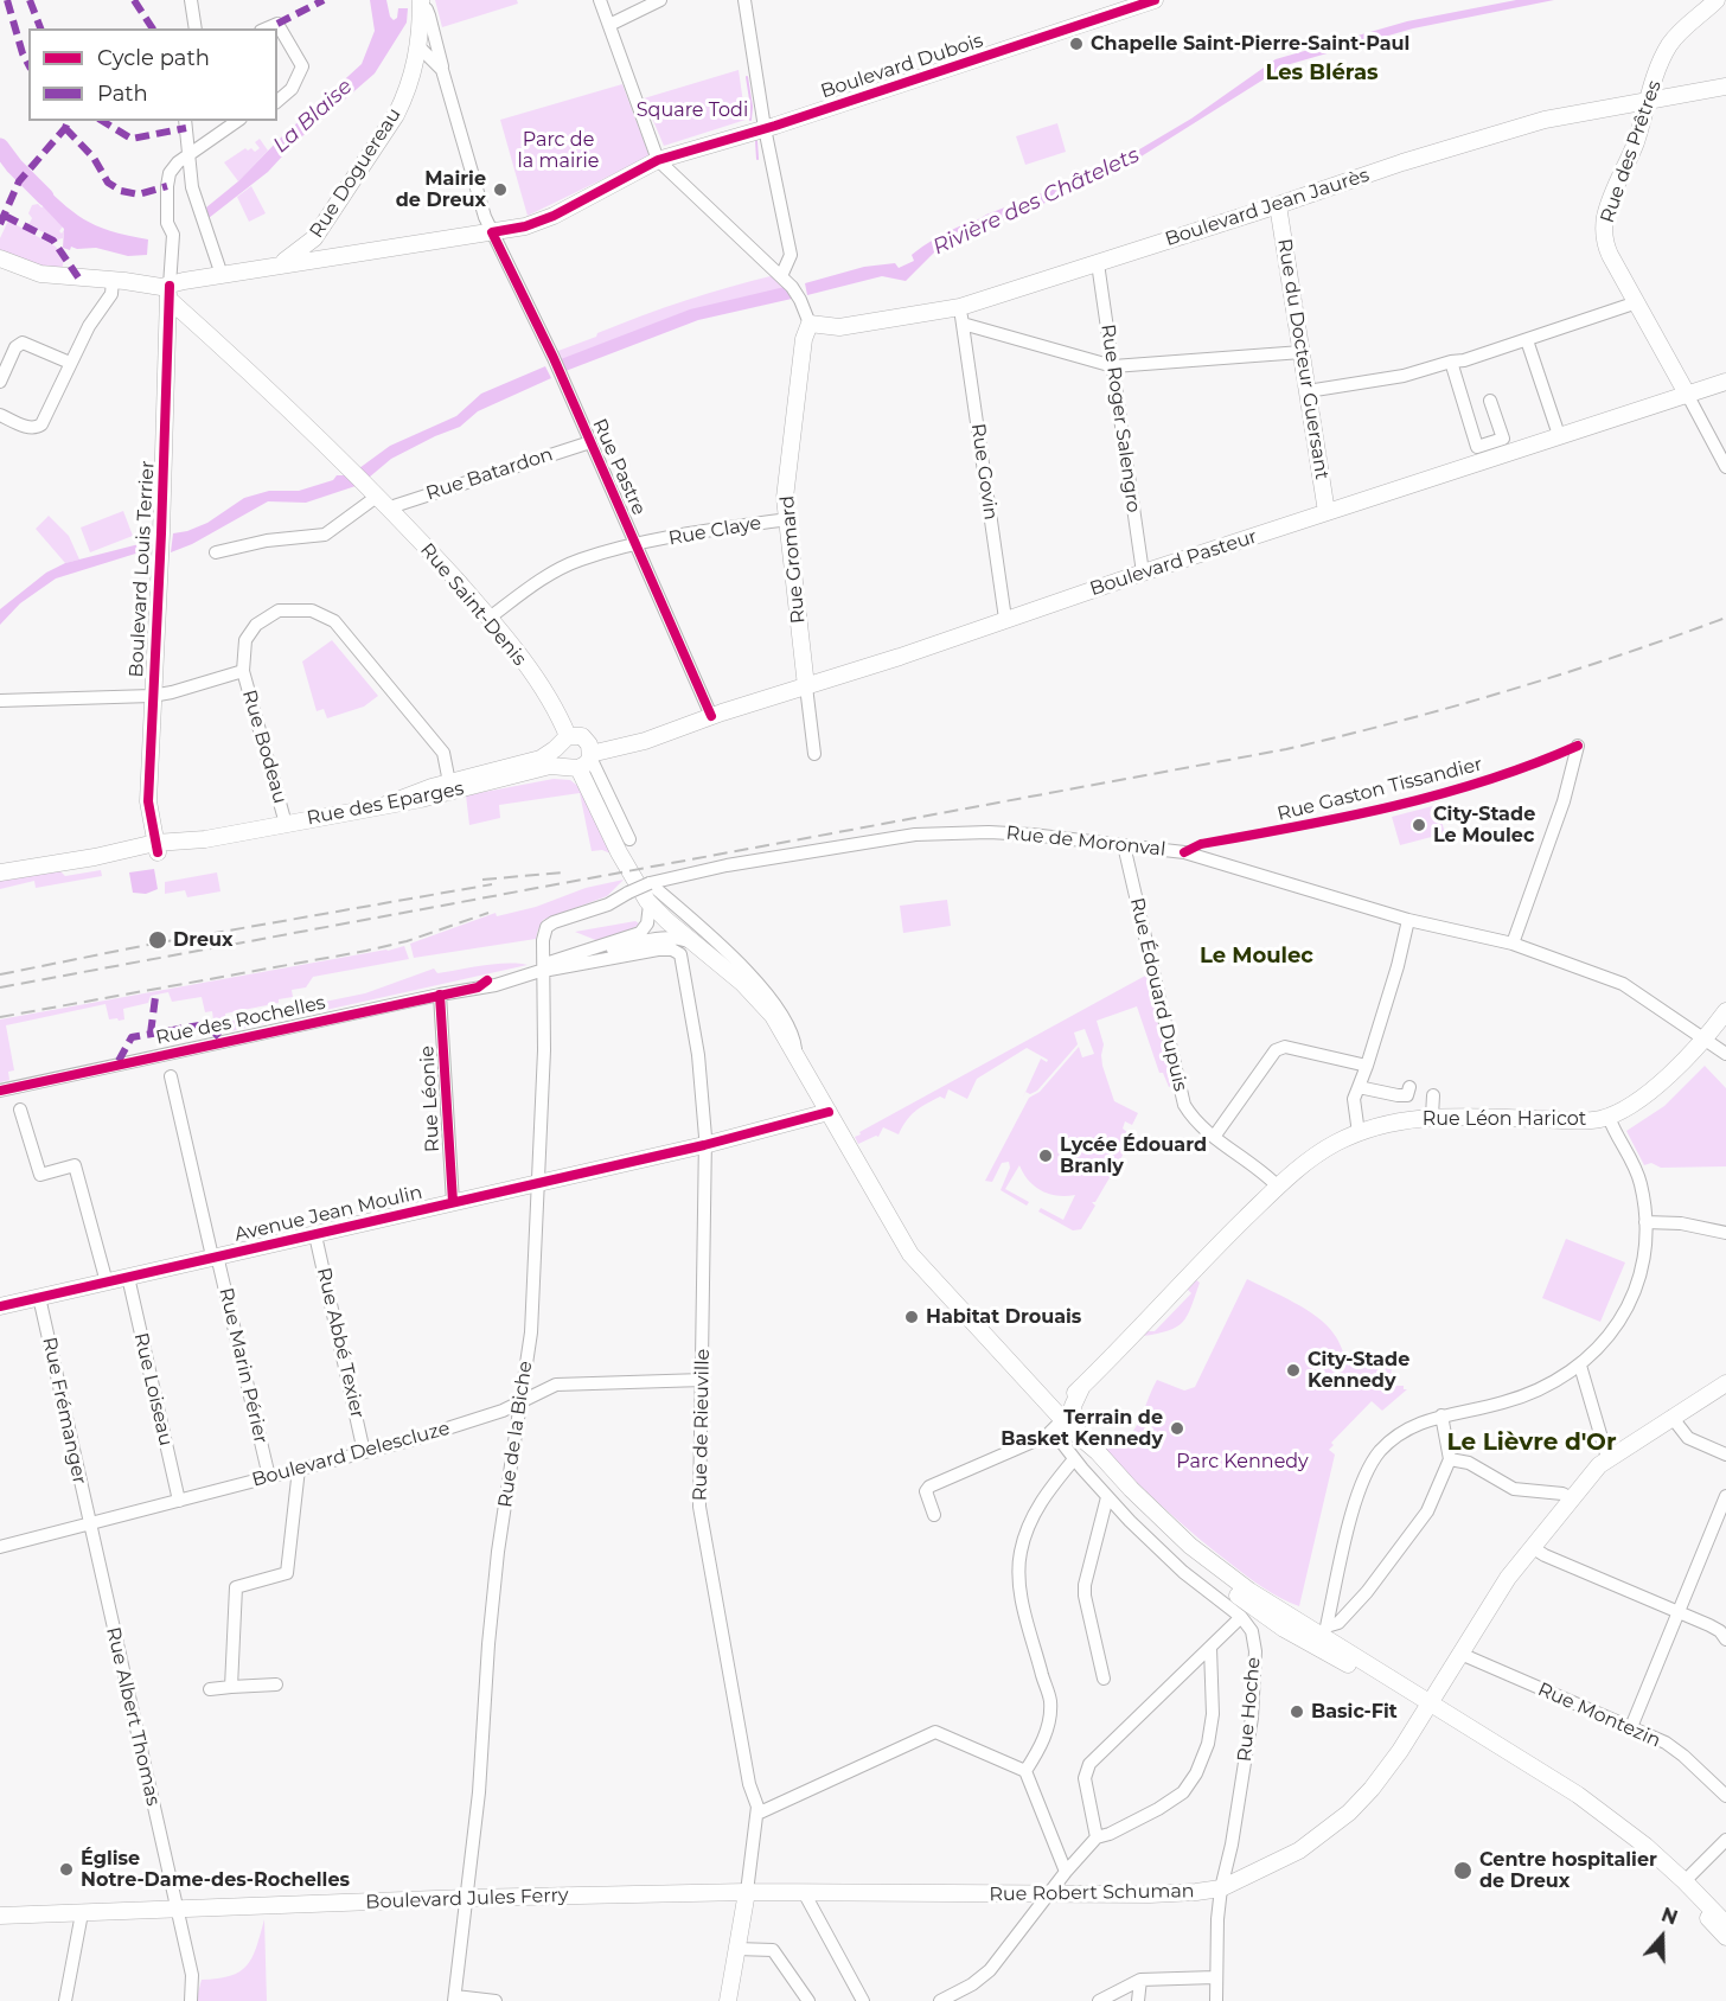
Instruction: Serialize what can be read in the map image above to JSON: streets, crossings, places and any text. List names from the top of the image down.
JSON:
{
  "streets": {
    "street": [
      "Boulevard Dubois",
      "Rue des Prêtres",
      "Rue Doguereau",
      "Boulevard Jean Jaurès",
      "Rue du Docteur Guersant",
      "Rue Roger Salengro",
      "Rue Pastre",
      "Rue Govin",
      "Rue Batardon",
      "Rue Claye",
      "Rue Gromard",
      "Boulevard Pasteur",
      "Boulevard Louis Terrier",
      "Rue Saint-Denis",
      "Rue Bodeau",
      "Rue des Eparges",
      "Rue de Moronval",
      "Rue Édouard Dupuis",
      "Rue des Rochelles",
      "Rue Léonie",
      "Rue Léon Haricot",
      "Avenue Jean Moulin",
      "Rue Abbé Texier",
      "Rue Marin Périer",
      "Rue Loiseau",
      "Rue Frémanger",
      "Rue de Rieuville",
      "Rue de la Biche",
      "Boulevard Delescluze",
      "Rue Hoche",
      "Rue Montezin",
      "Rue Albert Thomas",
      "Rue Robert Schuman",
      "Boulevard Jules Ferry"
    ],
    "cycle path": ["Rue Gaston Tissandier"]
  },
  "crossings": [
    ["Boulevard Dubois", "Rue Doguereau"],
    ["Boulevard Dubois", "Rue Pastre"],
    ["Rue des Prêtres", "Boulevard Jean Jaurès"],
    ["Rue des Prêtres", "Boulevard Pasteur"],
    ["Rue Doguereau", "Rue Pastre"],
    ["Rue Doguereau", "Boulevard Louis Terrier"],
    ["Rue Doguereau", "Rue Saint-Denis"],
    ["Boulevard Jean Jaurès", "Rue du Docteur Guersant"],
    ["Boulevard Jean Jaurès", "Rue Roger Salengro"],
    ["Boulevard Jean Jaurès", "Rue Govin"],
    ["Boulevard Jean Jaurès", "Rue Gromard"],
    ["Rue du Docteur Guersant", "Boulevard Pasteur"],
    ["Rue Roger Salengro", "Boulevard Pasteur"],
    ["Rue Pastre", "Rue Batardon"],
    ["Rue Pastre", "Rue Claye"],
    ["Rue Pastre", "Boulevard Pasteur"],
    ["Rue Govin", "Boulevard Pasteur"],
    ["Rue Batardon", "Rue Saint-Denis"],
    ["Rue Claye", "Rue Gromard"],
    ["Rue Claye", "Rue Saint-Denis"],
    ["Rue Gromard", "Boulevard Pasteur"],
    ["Boulevard Pasteur", "Rue Saint-Denis"],
    ["Boulevard Pasteur", "Rue des Eparges"],
    ["Boulevard Louis Terrier", "Rue Saint-Denis"],
    ["Boulevard Louis Terrier", "Rue des Eparges"],
    ["Rue Saint-Denis", "Rue des Eparges"],
    ["Rue Saint-Denis", "Rue des Rochelles"],
    ["Rue Saint-Denis", "Rue Léon Haricot"],
    ["Rue Saint-Denis", "Avenue Jean Moulin"],
    ["Rue Saint-Denis", "Rue de Rieuville"],
    ["Rue Saint-Denis", "Rue Hoche"],
    ["Rue Saint-Denis", "Rue Robert Schuman"],
    ["Rue Bodeau", "Rue des Eparges"],
    ["Rue de Moronval", "Rue Édouard Dupuis"],
    ["Rue de Moronval", "Rue des Rochelles"],
    ["Rue de Moronval", "Rue Léon Haricot"],
    ["Rue de Moronval", "Rue de la Biche"],
    ["Rue Édouard Dupuis", "Rue Léon Haricot"],
    ["Rue des Rochelles", "Rue Léonie"],
    ["Rue des Rochelles", "Rue de Rieuville"],
    ["Rue des Rochelles", "Rue de la Biche"],
    ["Rue Léonie", "Avenue Jean Moulin"],
    ["Rue Léon Haricot", "Rue Hoche"],
    ["Avenue Jean Moulin", "Rue Abbé Texier"],
    ["Avenue Jean Moulin", "Rue Marin Périer"],
    ["Avenue Jean Moulin", "Rue Loiseau"],
    ["Avenue Jean Moulin", "Rue Frémanger"],
    ["Avenue Jean Moulin", "Rue de Rieuville"],
    ["Avenue Jean Moulin", "Rue de la Biche"],
    ["Rue Abbé Texier", "Boulevard Delescluze"],
    ["Rue Marin Périer", "Boulevard Delescluze"],
    ["Rue Loiseau", "Boulevard Delescluze"],
    ["Rue Frémanger", "Boulevard Delescluze"],
    ["Rue Frémanger", "Rue Albert Thomas"],
    ["Rue de Rieuville", "Boulevard Delescluze"],
    ["Rue de Rieuville", "Boulevard Jules Ferry"],
    ["Rue de la Biche", "Boulevard Delescluze"],
    ["Rue de la Biche", "Boulevard Jules Ferry"],
    ["Boulevard Delescluze", "Rue Albert Thomas"],
    ["Rue Hoche", "Rue Robert Schuman"],
    ["Rue Montezin", "Rue Robert Schuman"],
    ["Rue Albert Thomas", "Boulevard Jules Ferry"],
    ["Rue Robert Schuman", "Boulevard Jules Ferry"]
  ],
  "districts": ["Les Bléras", "Le Moulec", "Le Lièvre d'Or"],
  "water": ["La Blaise", "Rivière des Châtelets"],
  "parks": ["Square Todi", "Parc de la mairie", "Parc Kennedy"],
  "places": [
    "Chapelle Saint-Pierre-Saint-Paul",
    "Mairie de Dreux",
    "City-Stade Le Moulec",
    "Dreux",
    "Lycée Édouard Branly",
    "Habitat Drouais",
    "City-Stade Kennedy",
    "Terrain de Basket Kennedy",
    "Basic-Fit",
    "Église Notre-Dame-des-Rochelles",
    "Centre hospitalier de Dreux"
  ],
  "legend": ["Cycle path", "Path"],
  "north": "top"
}
